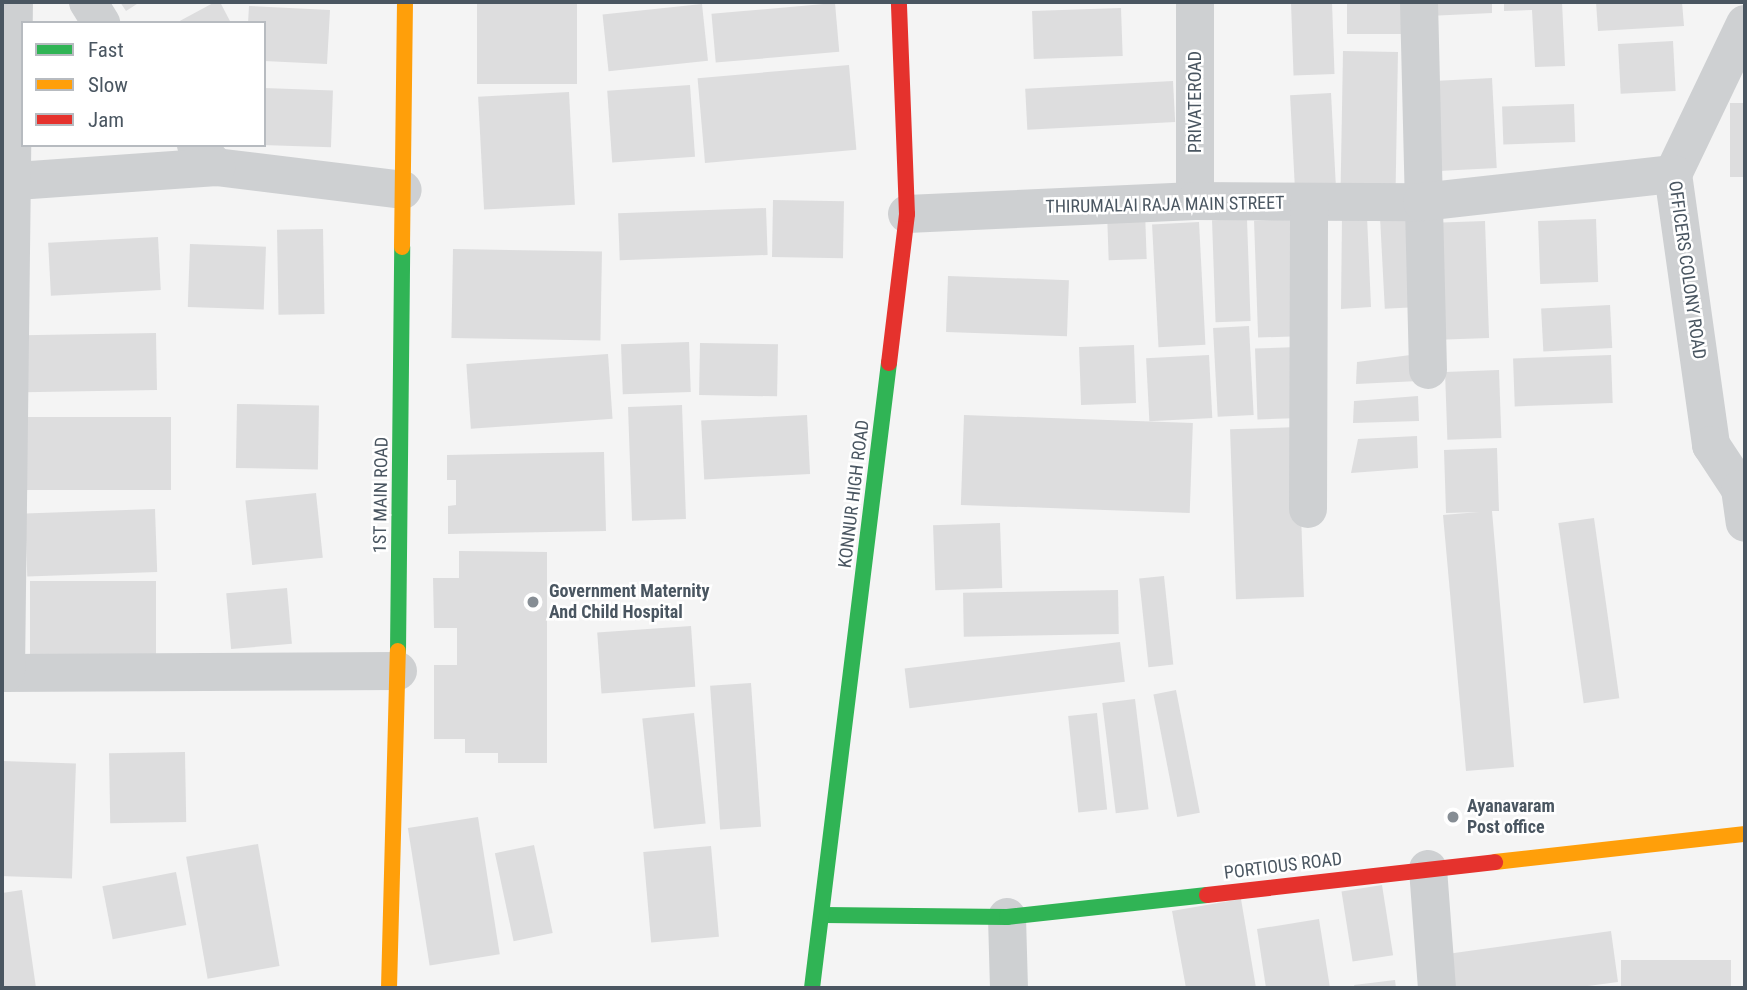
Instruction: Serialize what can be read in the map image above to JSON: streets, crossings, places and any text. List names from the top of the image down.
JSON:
{
  "streets": {
    "main road": ["KONNUR HIGH ROAD", "1ST MAIN ROAD", "PORTIOUS ROAD"],
    "street": ["PRIVATEROAD", "THIRUMALAI RAJA MAIN STREET", "OFFICERS COLONY ROAD"]
  },
  "crossings": [
    ["PRIVATEROAD", "THIRUMALAI RAJA MAIN STREET"],
    ["THIRUMALAI RAJA MAIN STREET", "OFFICERS COLONY ROAD"],
    ["THIRUMALAI RAJA MAIN STREET", "KONNUR HIGH ROAD"],
    ["KONNUR HIGH ROAD", "PORTIOUS ROAD"]
  ],
  "places": ["Government Maternity And Child Hospital", "Ayanavaram Post office"],
  "legend": ["Fast", "Slow", "Jam"]
}
